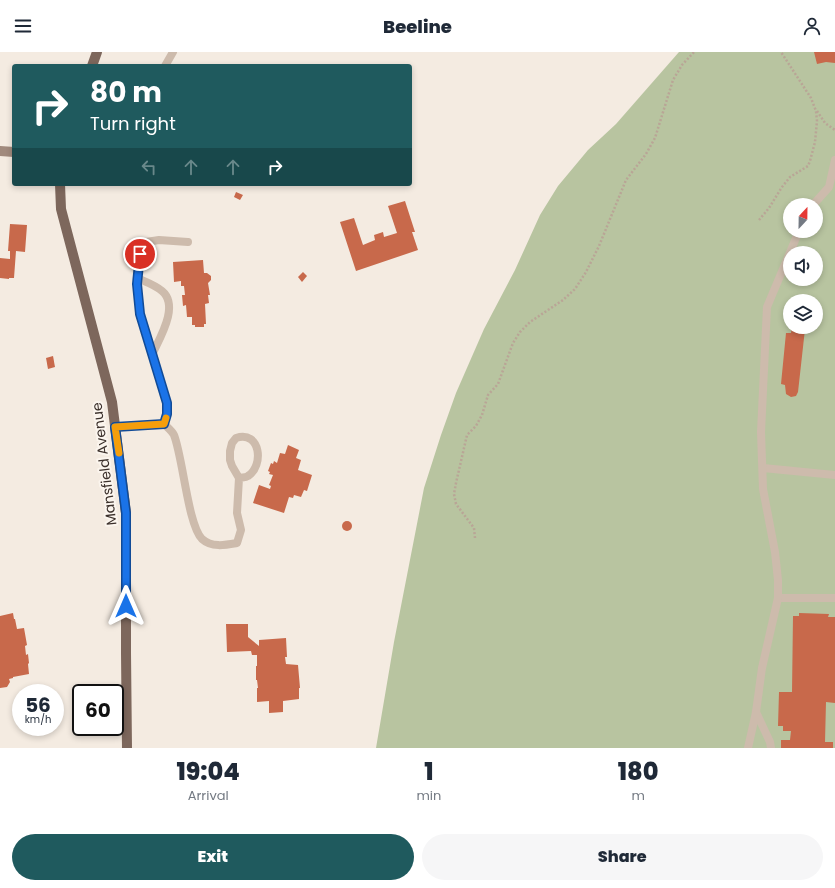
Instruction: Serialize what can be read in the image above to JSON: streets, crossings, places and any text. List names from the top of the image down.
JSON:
{
  "streets": {
    "main road": ["Mansfield Avenue"]
  },
  "north": "top",
  "page": {
    "header": "Beeline",
    "turn": ["80 m", "Turn right"],
    "speed": "56 km/h",
    "limit": "60",
    "eta": [
      "19:04",
      "Arrival",
      "1",
      "min",
      "180",
      "m"
    ],
    "buttons": ["Exit", "Share"]
  }
}
